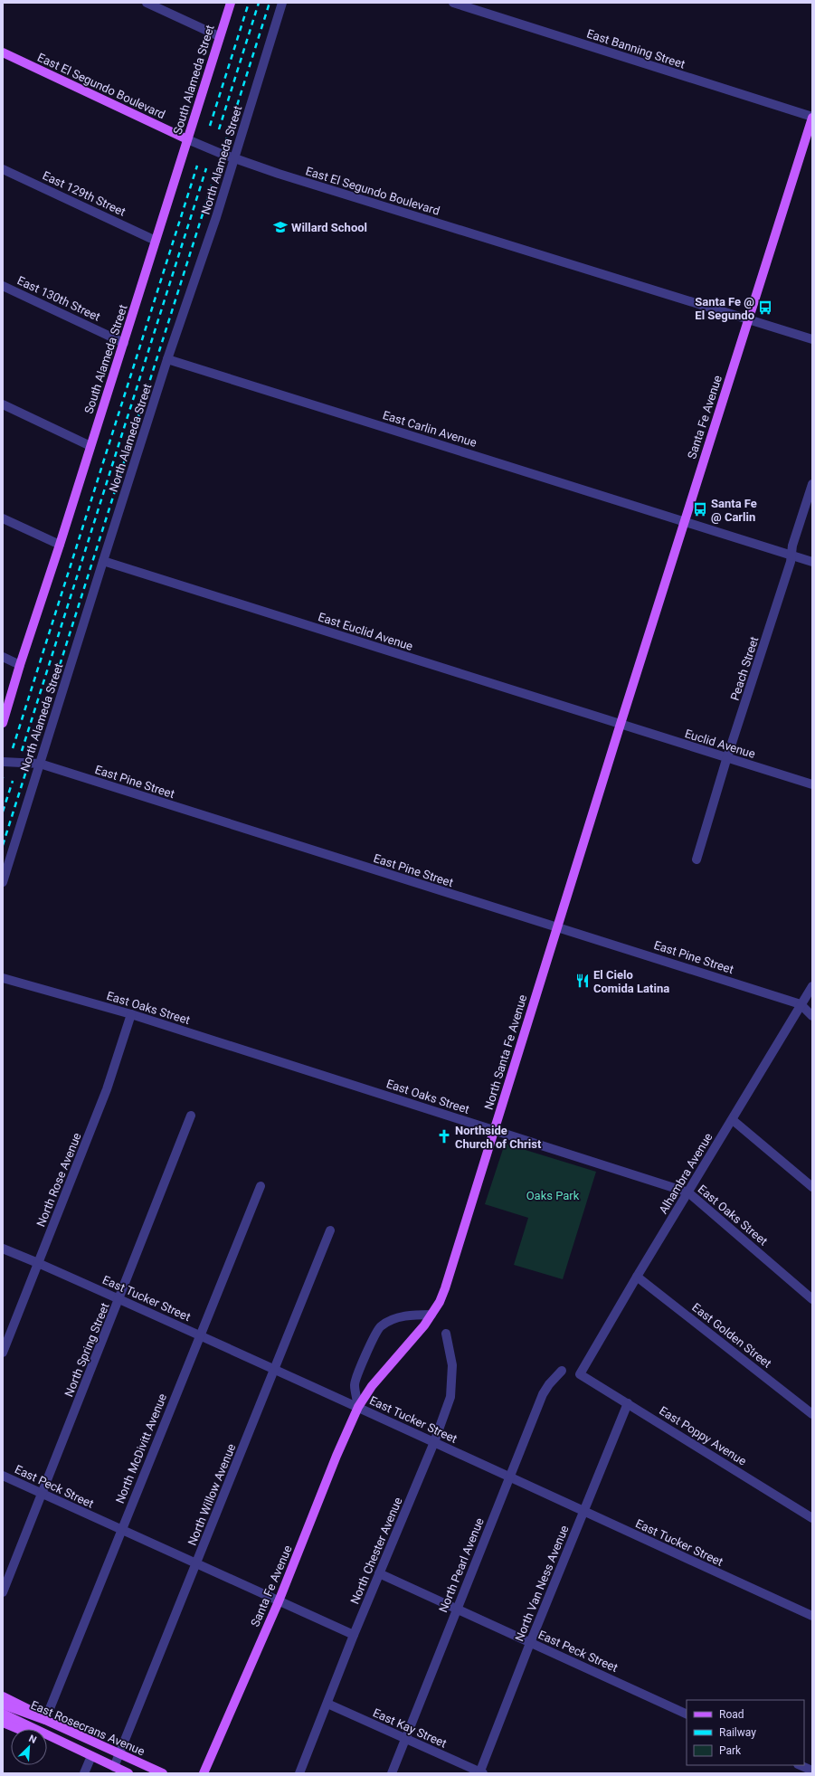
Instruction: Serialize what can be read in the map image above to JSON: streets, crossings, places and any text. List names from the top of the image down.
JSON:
{
  "streets": {
    "main road": [
      "South Alameda Street",
      "East El Segundo Boulevard",
      "Santa Fe Avenue",
      "North Santa Fe Avenue",
      "East Rosecrans Avenue"
    ],
    "street": [
      "East Banning Street",
      "North Alameda Street",
      "East 129th Street",
      "East 130th Street",
      "East Carlin Avenue",
      "East Euclid Avenue",
      "Peach Street",
      "Euclid Avenue",
      "East Pine Street",
      "East Oaks Street",
      "Alhambra Avenue",
      "North Rose Avenue",
      "East Tucker Street",
      "East Golden Street",
      "North Spring Street",
      "East Poppy Avenue",
      "North McDivitt Avenue",
      "East Peck Street",
      "North Willow Avenue",
      "North Chester Avenue",
      "North Pearl Avenue",
      "North Van Ness Avenue",
      "East Kay Street"
    ]
  },
  "crossings": [
    ["East Banning Street", "Santa Fe Avenue"],
    ["South Alameda Street", "East El Segundo Boulevard"],
    ["South Alameda Street", "East 129th Street"],
    ["South Alameda Street", "East 130th Street"],
    ["East El Segundo Boulevard", "North Alameda Street"],
    ["East El Segundo Boulevard", "Santa Fe Avenue"],
    ["North Alameda Street", "East Carlin Avenue"],
    ["North Alameda Street", "East Euclid Avenue"],
    ["North Alameda Street", "East Pine Street"],
    ["Santa Fe Avenue", "East Carlin Avenue"],
    ["Santa Fe Avenue", "East Euclid Avenue"],
    ["Santa Fe Avenue", "Euclid Avenue"],
    ["Santa Fe Avenue", "North Santa Fe Avenue"],
    ["Santa Fe Avenue", "East Tucker Street"],
    ["Santa Fe Avenue", "East Peck Street"],
    ["East Carlin Avenue", "Peach Street"],
    ["East Euclid Avenue", "Euclid Avenue"],
    ["East Euclid Avenue", "North Santa Fe Avenue"],
    ["Peach Street", "Euclid Avenue"],
    ["Euclid Avenue", "North Santa Fe Avenue"],
    ["East Pine Street", "North Santa Fe Avenue"],
    ["East Pine Street", "Alhambra Avenue"],
    ["East Oaks Street", "North Santa Fe Avenue"],
    ["East Oaks Street", "Alhambra Avenue"],
    ["East Oaks Street", "North Rose Avenue"],
    ["North Santa Fe Avenue", "East Tucker Street"],
    ["Alhambra Avenue", "East Golden Street"],
    ["Alhambra Avenue", "East Poppy Avenue"],
    ["North Rose Avenue", "East Tucker Street"],
    ["East Tucker Street", "North Spring Street"],
    ["East Tucker Street", "North McDivitt Avenue"],
    ["East Tucker Street", "North Willow Avenue"],
    ["East Tucker Street", "North Chester Avenue"],
    ["East Tucker Street", "North Pearl Avenue"],
    ["East Tucker Street", "North Van Ness Avenue"],
    ["North Spring Street", "East Peck Street"],
    ["East Poppy Avenue", "North Van Ness Avenue"],
    ["North McDivitt Avenue", "East Peck Street"],
    ["North McDivitt Avenue", "East Rosecrans Avenue"],
    ["East Peck Street", "North Willow Avenue"],
    ["East Peck Street", "North Chester Avenue"],
    ["East Peck Street", "North Pearl Avenue"],
    ["East Peck Street", "North Van Ness Avenue"],
    ["North Willow Avenue", "East Rosecrans Avenue"],
    ["North Chester Avenue", "East Kay Street"],
    ["North Pearl Avenue", "East Kay Street"],
    ["North Van Ness Avenue", "East Kay Street"]
  ],
  "parks": ["Oaks Park"],
  "places": {
    "school or university": ["Willard School"],
    "bus stop": ["Santa Fe @ El Segundo", "Santa Fe @ Carlin"],
    "restaurant": ["El Cielo Comida Latina"],
    "church": ["Northside Church of Christ"]
  },
  "legend": ["Road", "Railway", "Park"],
  "north": "top right"
}
